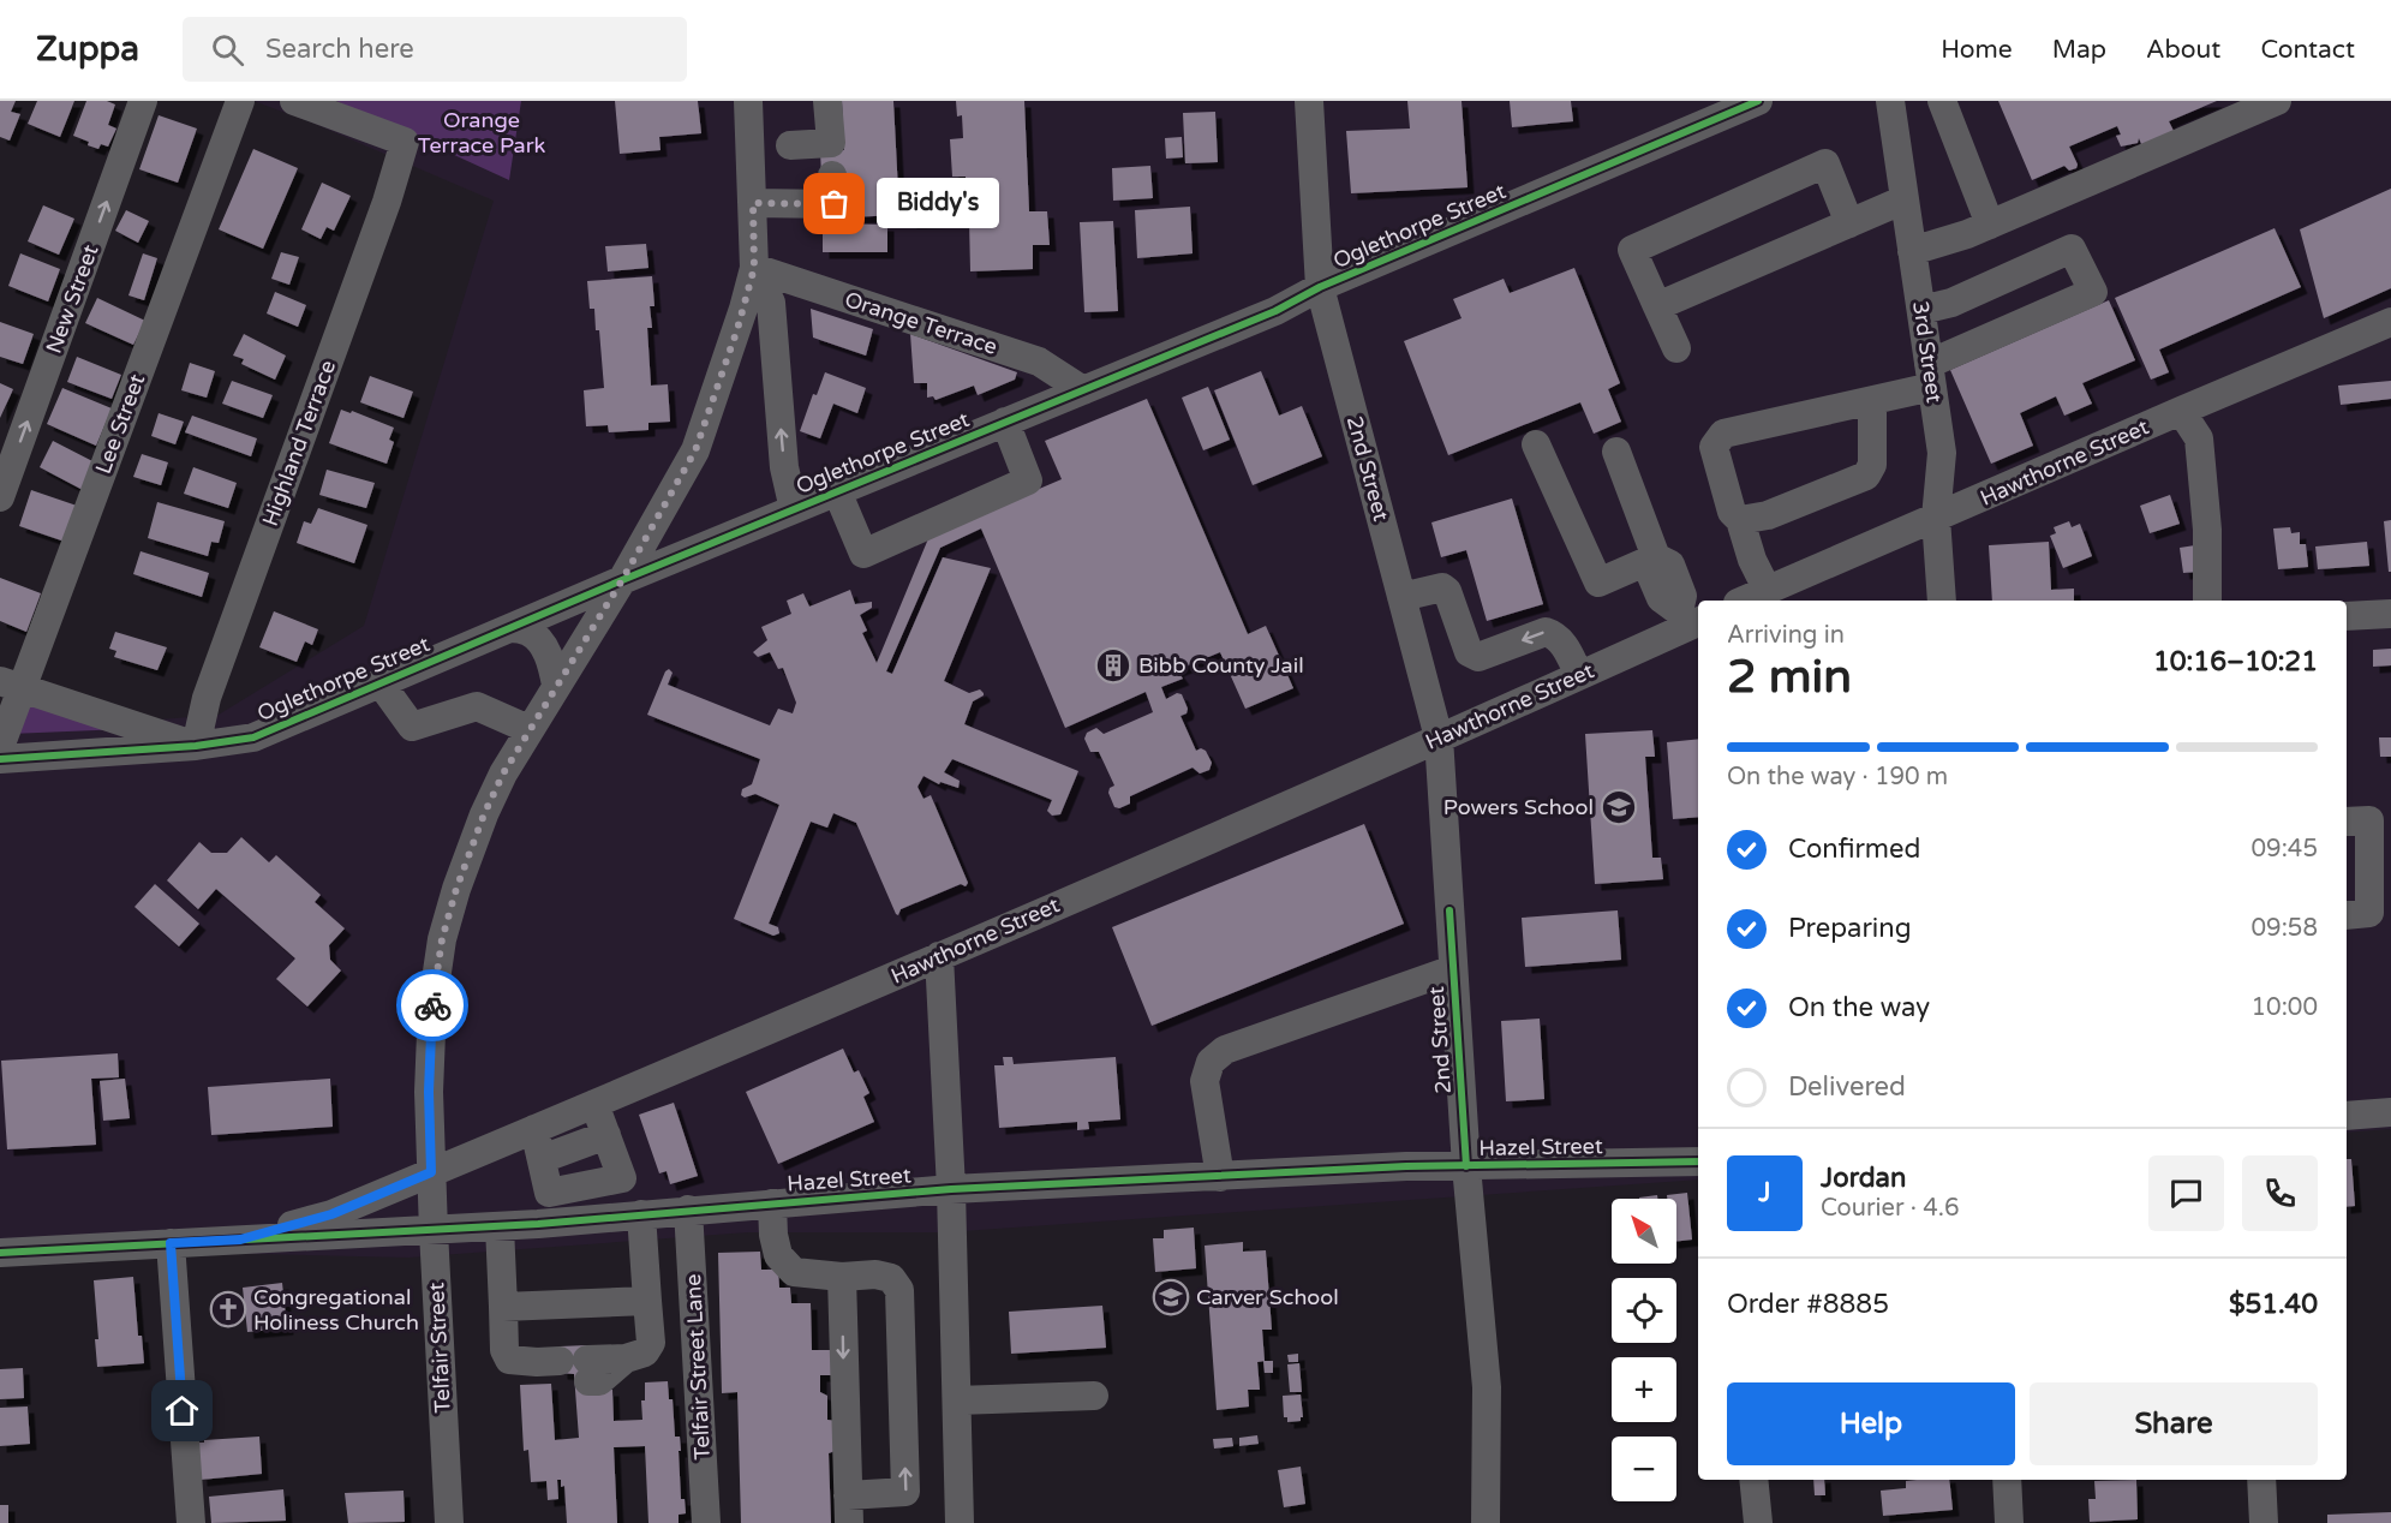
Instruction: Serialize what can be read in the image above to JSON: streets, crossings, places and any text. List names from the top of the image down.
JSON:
{
  "streets": {
    "street": [
      "Oglethorpe Street",
      "New Street",
      "Orange Terrace",
      "3rd Street",
      "Lee Street",
      "Highland Terrace",
      "Hawthorne Street",
      "2nd Street",
      "Hazel Street",
      "Telfair Street",
      "Telfair Street Lane"
    ]
  },
  "crossings": [
    ["Oglethorpe Street", "Orange Terrace"],
    ["Oglethorpe Street", "Highland Terrace"],
    ["Oglethorpe Street", "2nd Street"],
    ["Oglethorpe Street", "Telfair Street"],
    ["Orange Terrace", "Telfair Street"],
    ["3rd Street", "Hawthorne Street"],
    ["Hawthorne Street", "2nd Street"],
    ["Hawthorne Street", "Hazel Street"],
    ["Hawthorne Street", "Telfair Street"],
    ["2nd Street", "Hazel Street"],
    ["Hazel Street", "Telfair Street"],
    ["Hazel Street", "Telfair Street Lane"]
  ],
  "one_way": ["New Street"],
  "parks": ["Orange Terrace Park"],
  "places": {
    "other": ["Biddy's"],
    "building": ["Bibb County Jail"],
    "school or university": ["Powers School", "Carver School"],
    "church": ["Congregational Holiness Church"]
  },
  "north": "top left",
  "page": {
    "header": "Zuppa",
    "search": "Search here",
    "nav": [
      "Home",
      "Map",
      "About",
      "Contact"
    ],
    "bubble": "Biddy's",
    "heading": ["2 min", "Arriving in", "10:16–10:21"],
    "panel": [
      "Jordan",
      "Courier · 4.6",
      "Order #8885",
      "$51.40"
    ],
    "bar": "On the way · 190 m",
    "list": [
      ["Confirmed", "09:45"],
      ["Preparing", "09:58"],
      ["On the way", "10:00"],
      "Delivered"
    ],
    "round": "J",
    "map_buttons": ["+", "−"],
    "buttons": ["Help", "Share"]
  }
}
